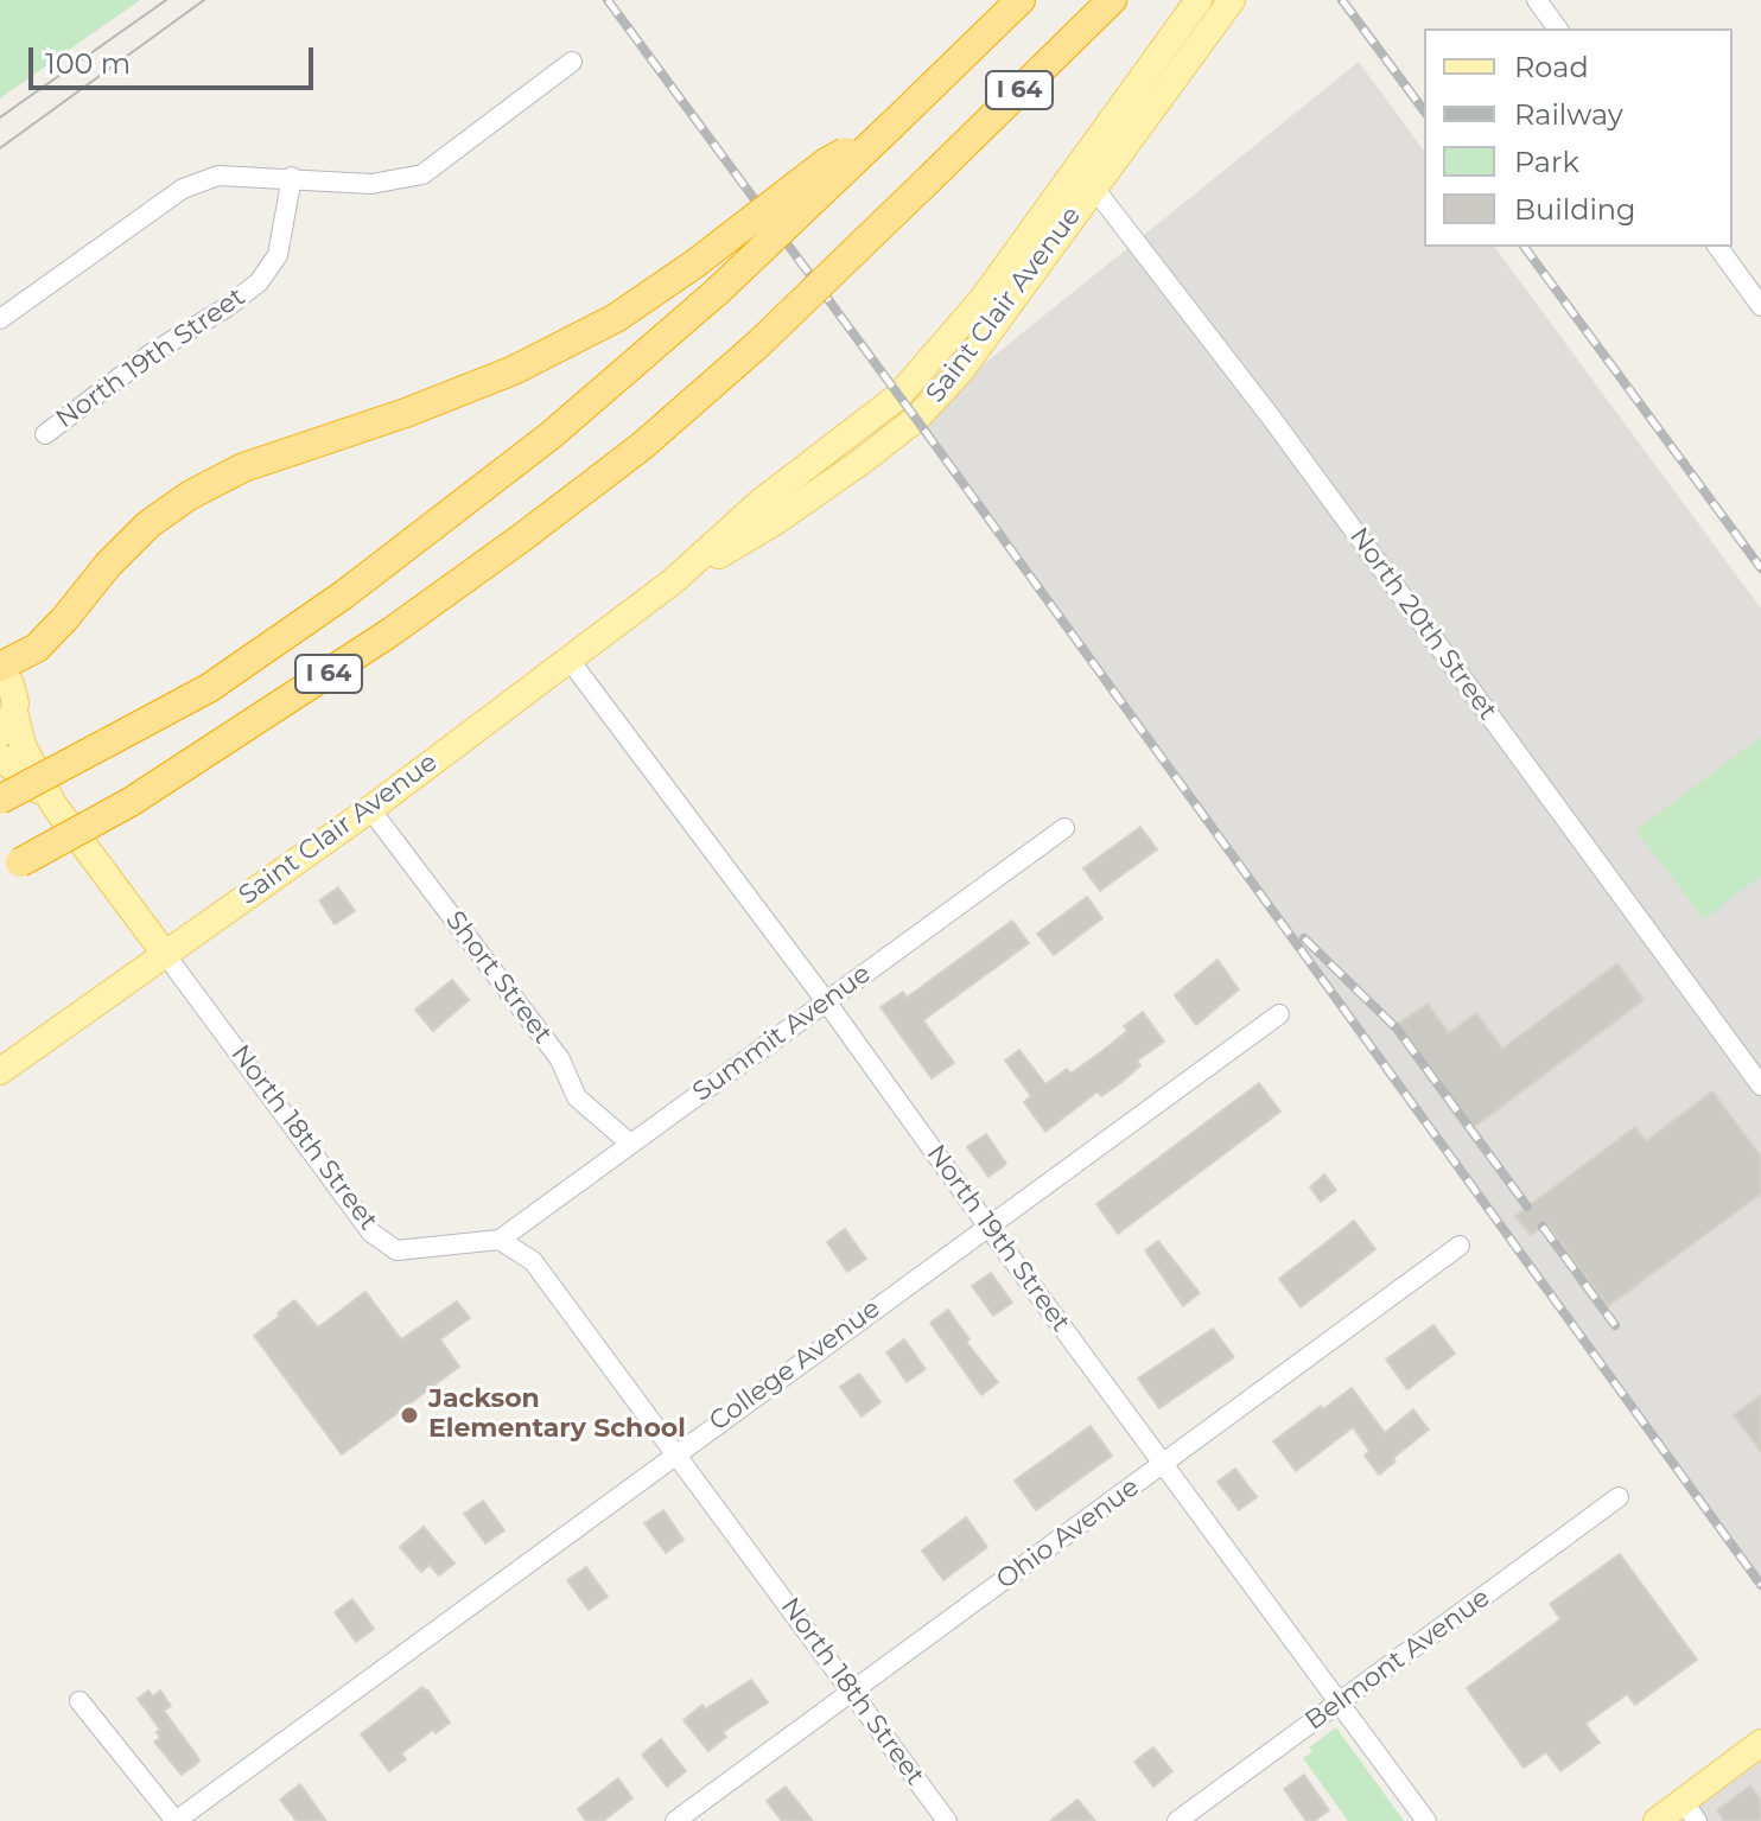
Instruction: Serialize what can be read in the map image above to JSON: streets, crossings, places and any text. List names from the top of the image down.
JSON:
{
  "streets": {
    "highway": ["I 64"],
    "main road": ["Saint Clair Avenue", "North 18th Street"],
    "street": [
      "North 19th Street",
      "North 20th Street",
      "Short Street",
      "Summit Avenue",
      "College Avenue",
      "Ohio Avenue",
      "Belmont Avenue"
    ]
  },
  "crossings": [
    ["Saint Clair Avenue", "North 19th Street"],
    ["Saint Clair Avenue", "North 20th Street"],
    ["Saint Clair Avenue", "Short Street"],
    ["Saint Clair Avenue", "North 18th Street"],
    ["North 19th Street", "Summit Avenue"],
    ["North 19th Street", "College Avenue"],
    ["North 19th Street", "Ohio Avenue"],
    ["North 19th Street", "Belmont Avenue"],
    ["Short Street", "Summit Avenue"],
    ["Summit Avenue", "North 18th Street"],
    ["North 18th Street", "College Avenue"],
    ["North 18th Street", "Ohio Avenue"]
  ],
  "places": ["Jackson Elementary School"],
  "legend": [
    "Road",
    "Railway",
    "Park",
    "Building"
  ],
  "scale_bar": "100 m"
}
